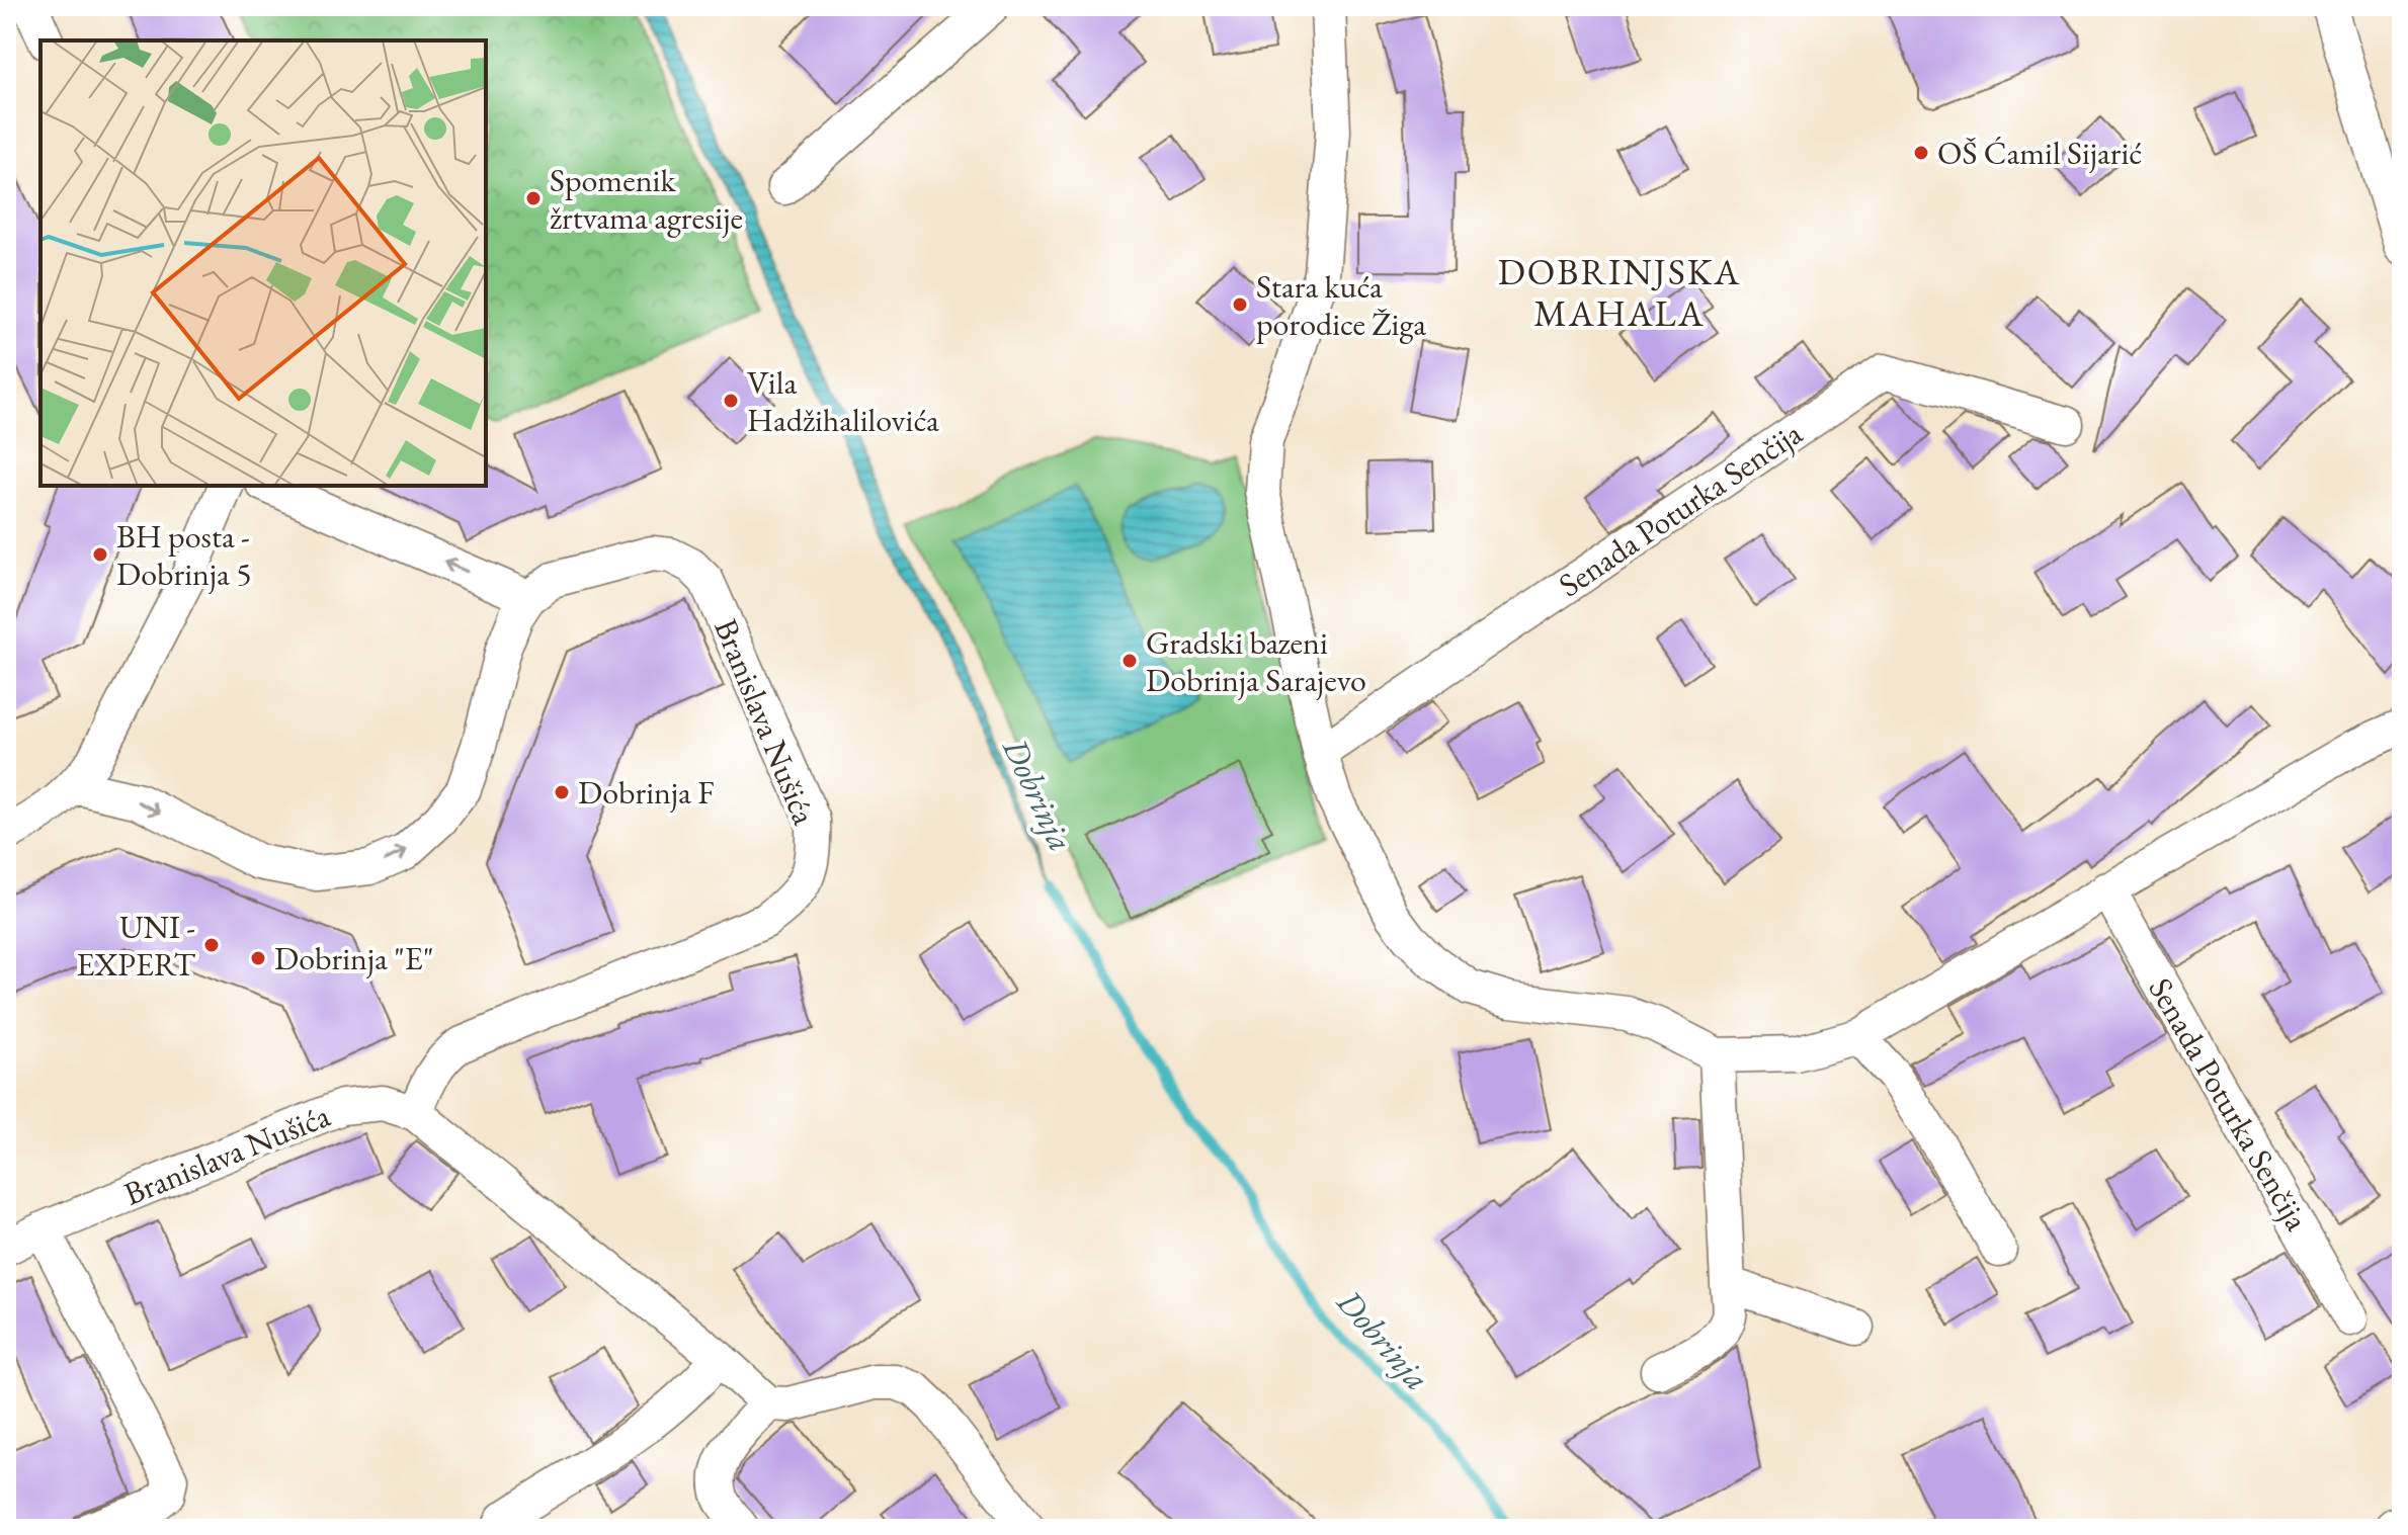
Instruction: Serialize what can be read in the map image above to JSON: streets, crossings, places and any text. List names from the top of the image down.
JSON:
{
  "streets": {
    "street": ["Senada Poturka Senčija", "Branislava Nušića"]
  },
  "districts": ["DOBRINJSKA MAHALA"],
  "water": ["Dobrinja"],
  "places": [
    "OŠ Ćamil Sijarić",
    "Spomenik žrtvama agresije",
    "Stara kuća porodice Žiga",
    "Vila Hadžihalilovića",
    "BH posta - Dobrinja 5",
    "Gradski bazeni Dobrinja Sarajevo",
    "Dobrinja F",
    "UNI - EXPERT",
    "Dobrinja \"E\""
  ]
}
